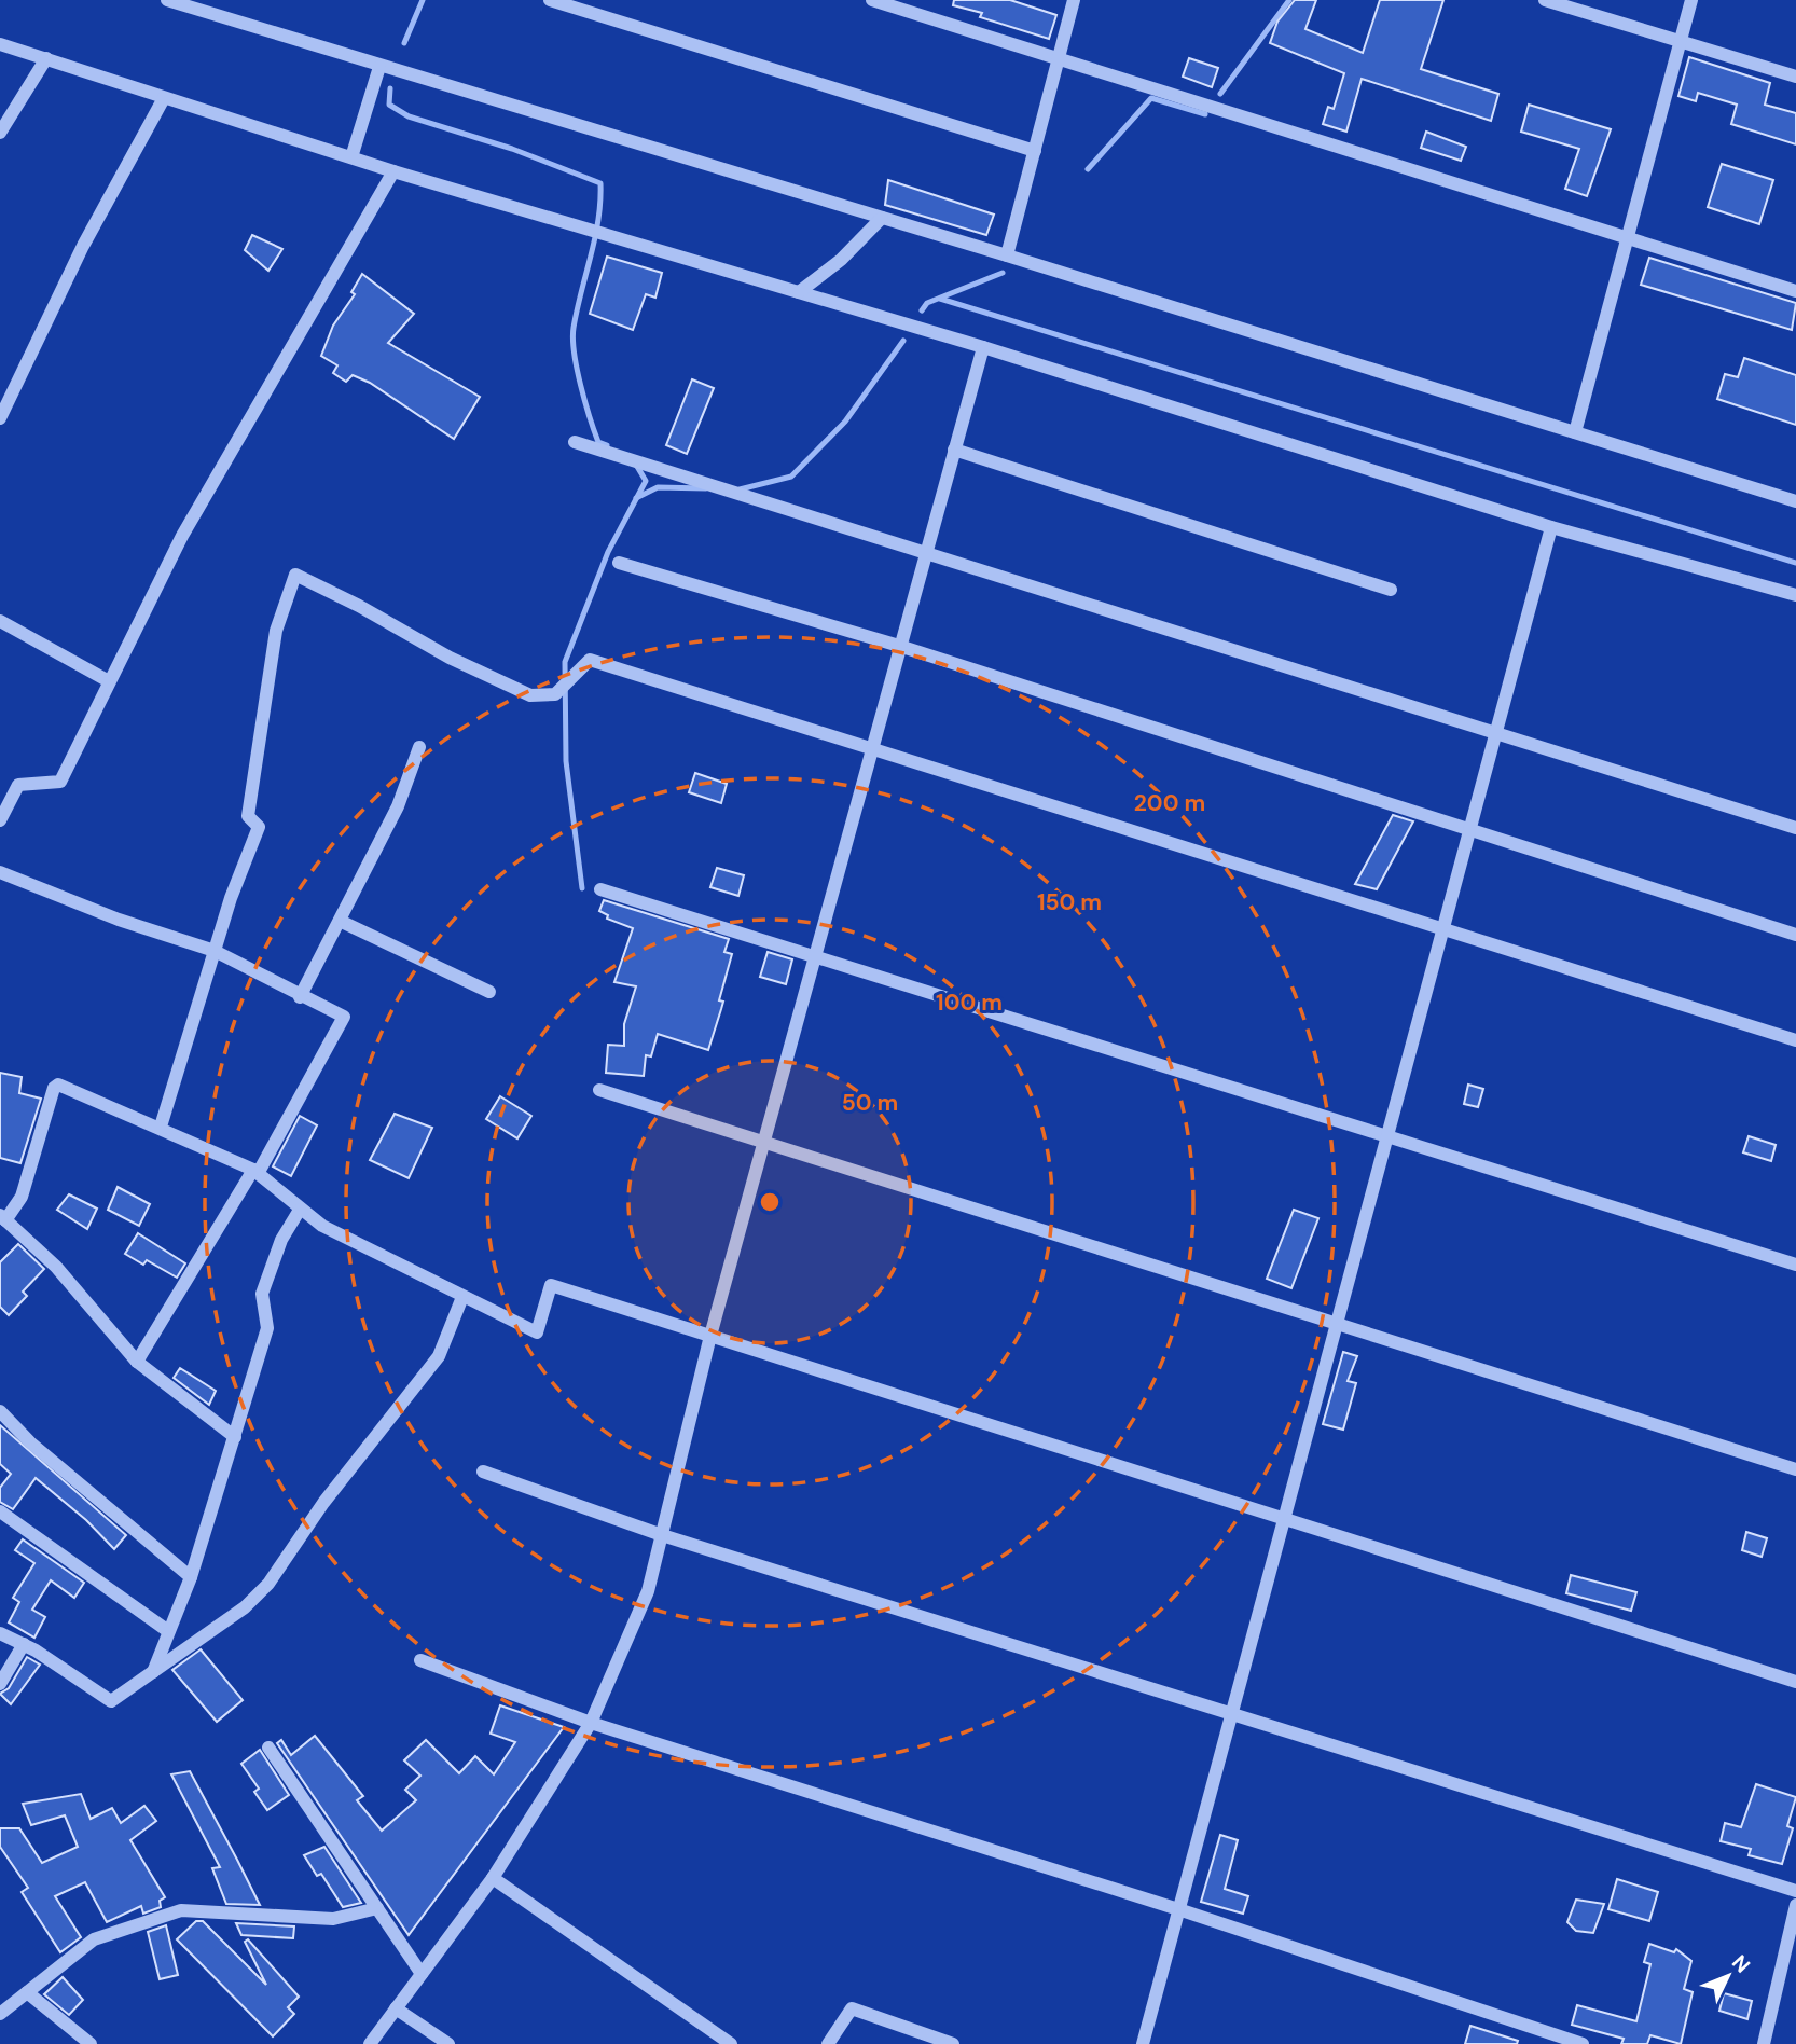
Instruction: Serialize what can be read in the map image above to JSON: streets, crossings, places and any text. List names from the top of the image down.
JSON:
{
  "north": "top right",
  "rings": [
    "200 m",
    "150 m",
    "100 m",
    "50 m"
  ]
}
